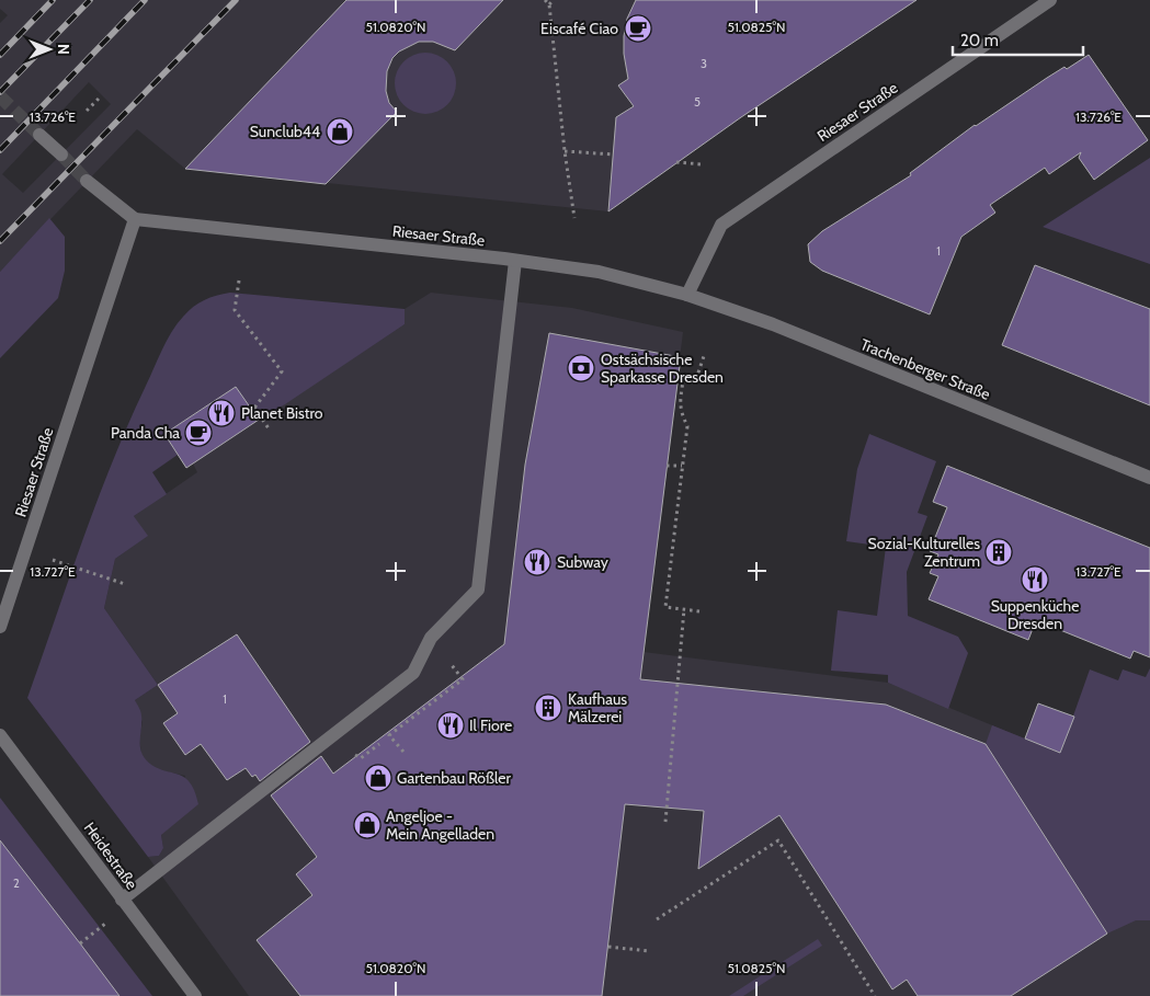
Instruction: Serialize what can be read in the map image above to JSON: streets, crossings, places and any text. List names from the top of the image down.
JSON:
{
  "streets": {
    "street": ["Riesaer Straße", "Trachenberger Straße", "Heidestraße"]
  },
  "crossings": [
    ["Riesaer Straße", "Trachenberger Straße"]
  ],
  "places": {
    "cafe": ["Eiscafé Ciao", "Panda Cha"],
    "shop": ["Sunclub44", "Gartenbau Rößler", "Angeljoe - Mein Angelladen"],
    "bank": ["Ostsächsische Sparkasse Dresden"],
    "restaurant": [
      "Planet Bistro",
      "Subway",
      "Suppenküche Dresden",
      "Il Fiore"
    ],
    "building": ["Sozial-Kulturelles Zentrum", "Kaufhaus Mälzerei"]
  },
  "house_numbers": [
    "3",
    "5",
    "1",
    "1",
    "2"
  ],
  "scale_bar": "20 m",
  "north": "right",
  "coordinates": [
    "51.0820°N",
    "51.0825°N",
    "13.726°E",
    "13.727°E"
  ]
}
